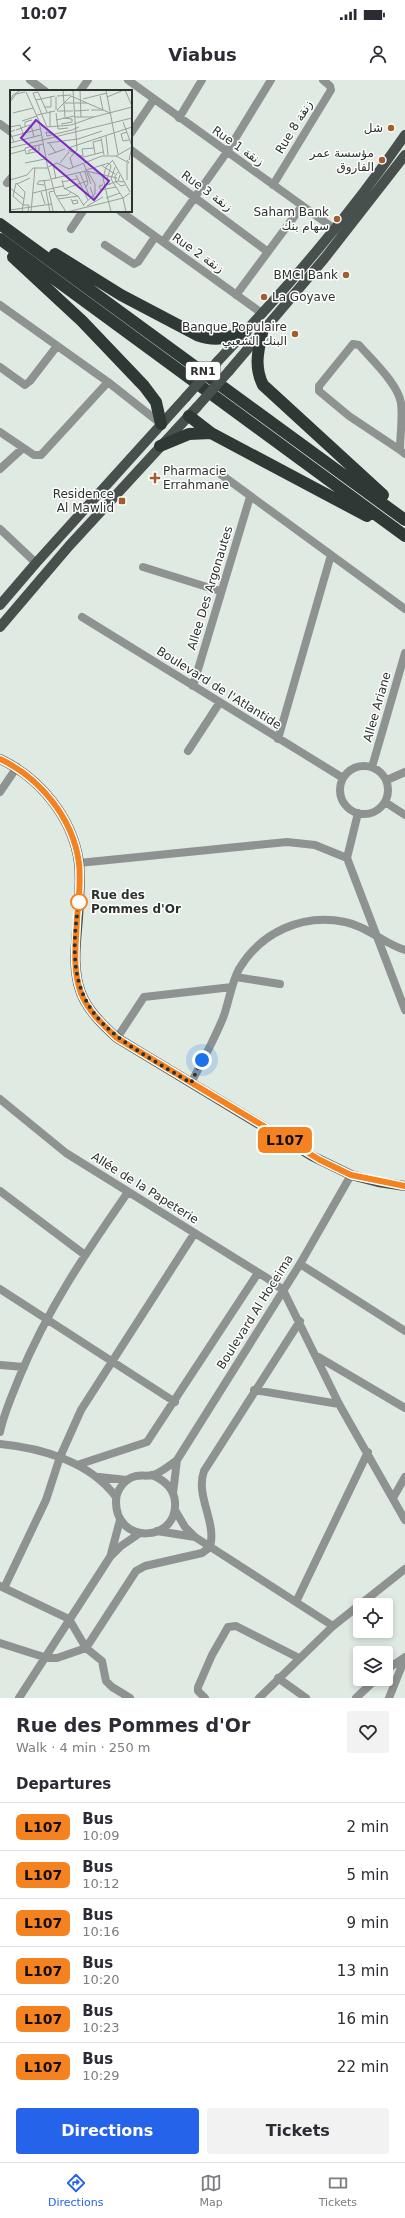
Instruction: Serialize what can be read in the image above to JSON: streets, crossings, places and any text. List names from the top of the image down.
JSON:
{
  "streets": {
    "highway": ["RN1"],
    "street": [
      "Rue 8 زنقة",
      "Rue 1 زنقة",
      "Rue 3 زنقة",
      "Rue 2 زنقة",
      "Allee Des Argonautes",
      "Boulevard de l'Atlantide",
      "Allee Ariane",
      "Allée de la Papeterie",
      "Boulevard Al Hoceima"
    ]
  },
  "crossings": [
    ["Rue 8 زنقة", "Rue 1 زنقة"],
    ["Allee Des Argonautes", "Boulevard de l'Atlantide"],
    ["Boulevard de l'Atlantide", "Allee Ariane"],
    ["Allée de la Papeterie", "Boulevard Al Hoceima"]
  ],
  "places": {
    "other": [
      "شل",
      "مؤسسة عمر الفاروق",
      "Saham Bank سهام بنك",
      "BMCI Bank",
      "La Goyave",
      "Banque Populaire البنك الشعبي",
      "Rue des Pommes d'Or"
    ],
    "health": ["Pharmacie Errahmane"],
    "transit": ["Residence Al Mawlid"]
  },
  "lines": ["bus line L107"],
  "page": {
    "status": "10:07",
    "header": "Viabus",
    "on_map": "L107",
    "heading": [
      ["Rue des Pommes d'Or", "Walk · 4 min · 250 m"],
      "Departures"
    ],
    "list": [
      {
        "mark": "L107",
        "name": "Bus",
        "note": "10:09",
        "value": "2 min"
      },
      {
        "mark": "L107",
        "name": "Bus",
        "note": "10:12",
        "value": "5 min"
      },
      {
        "mark": "L107",
        "name": "Bus",
        "note": "10:16",
        "value": "9 min"
      },
      {
        "mark": "L107",
        "name": "Bus",
        "note": "10:20",
        "value": "13 min"
      },
      {
        "mark": "L107",
        "name": "Bus",
        "note": "10:23",
        "value": "16 min"
      },
      {
        "mark": "L107",
        "name": "Bus",
        "note": "10:29",
        "value": "22 min"
      }
    ],
    "buttons": ["Directions", "Tickets"],
    "tabs": ["Directions", "Map", "Tickets"]
  }
}
